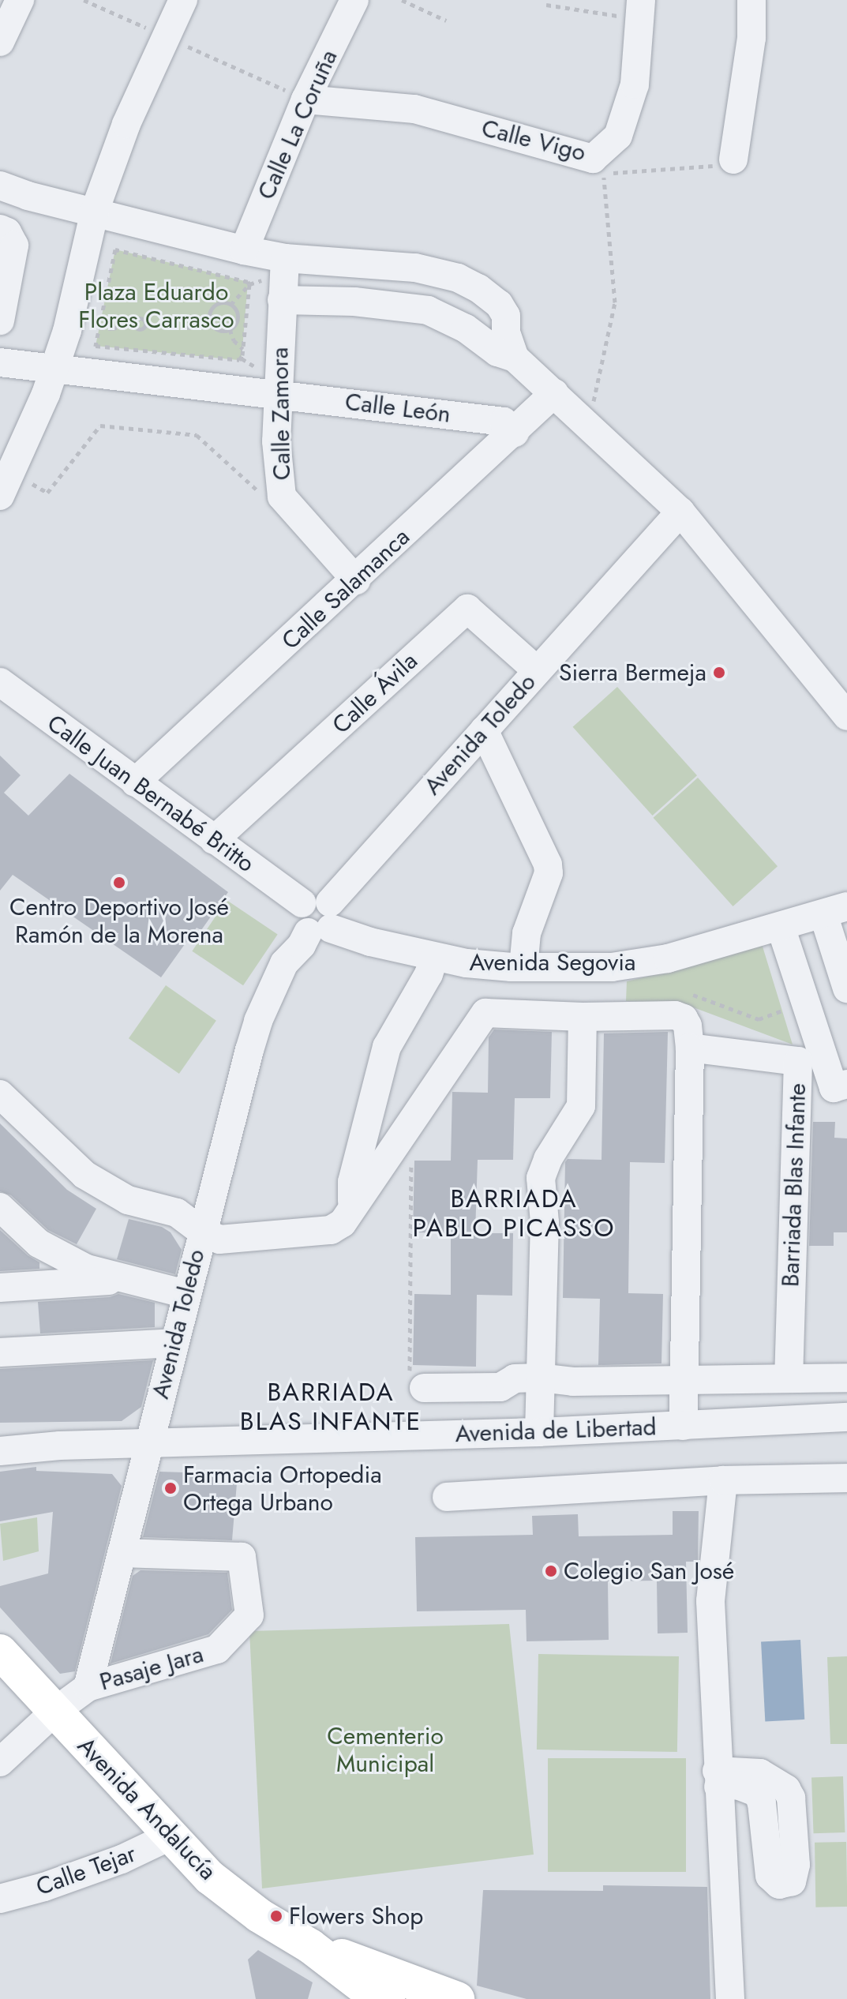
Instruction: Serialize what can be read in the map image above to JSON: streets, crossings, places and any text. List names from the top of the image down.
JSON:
{
  "streets": {
    "main road": ["Avenida Andalucía"],
    "street": [
      "Calle La Coruña",
      "Calle Vigo",
      "Calle León",
      "Calle Zamora",
      "Calle Salamanca",
      "Calle Ávila",
      "Avenida Toledo",
      "Calle Juan Bernabé Britto",
      "Avenida Segovia",
      "Barriada Blas Infante",
      "Avenida de Libertad",
      "Pasaje Jara",
      "Calle Tejar"
    ]
  },
  "crossings": [
    ["Calle La Coruña", "Calle Vigo"],
    ["Calle León", "Calle Zamora"],
    ["Calle León", "Calle Salamanca"],
    ["Calle Zamora", "Calle Salamanca"],
    ["Calle Salamanca", "Calle Juan Bernabé Britto"],
    ["Calle Ávila", "Avenida Toledo"],
    ["Calle Ávila", "Calle Juan Bernabé Britto"],
    ["Avenida Toledo", "Calle Juan Bernabé Britto"],
    ["Avenida Toledo", "Avenida Segovia"],
    ["Avenida Toledo", "Avenida de Libertad"],
    ["Avenida Toledo", "Pasaje Jara"],
    ["Calle Juan Bernabé Britto", "Avenida Segovia"],
    ["Avenida Andalucía", "Calle Tejar"]
  ],
  "districts": ["BARRIADA PABLO PICASSO", "BARRIADA BLAS INFANTE"],
  "parks": ["Plaza Eduardo Flores Carrasco", "Cementerio Municipal"],
  "places": [
    "Sierra Bermeja",
    "Centro Deportivo José Ramón de la Morena",
    "Farmacia Ortopedia Ortega Urbano",
    "Colegio San José",
    "Flowers Shop"
  ]
}
